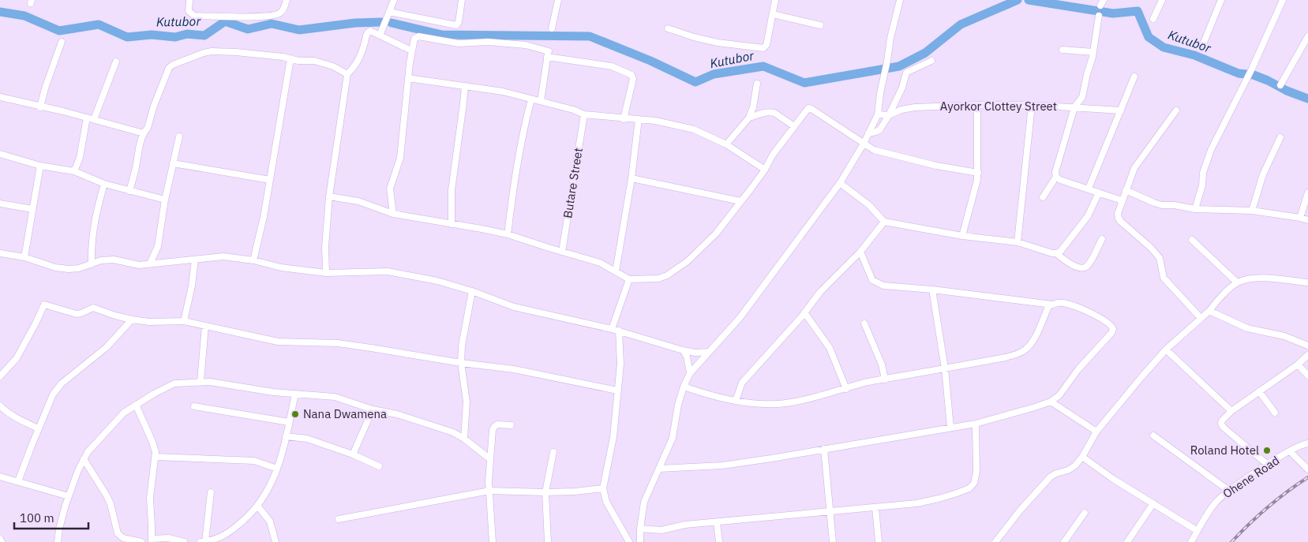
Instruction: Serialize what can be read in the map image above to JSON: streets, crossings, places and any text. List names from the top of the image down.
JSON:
{
  "streets": {
    "street": ["Ayorkor Clottey Street", "Butare Street", "Ohene Road"]
  },
  "water": ["Kutubor"],
  "places": ["Nana Dwamena", "Roland Hotel"],
  "scale_bar": "100 m"
}
